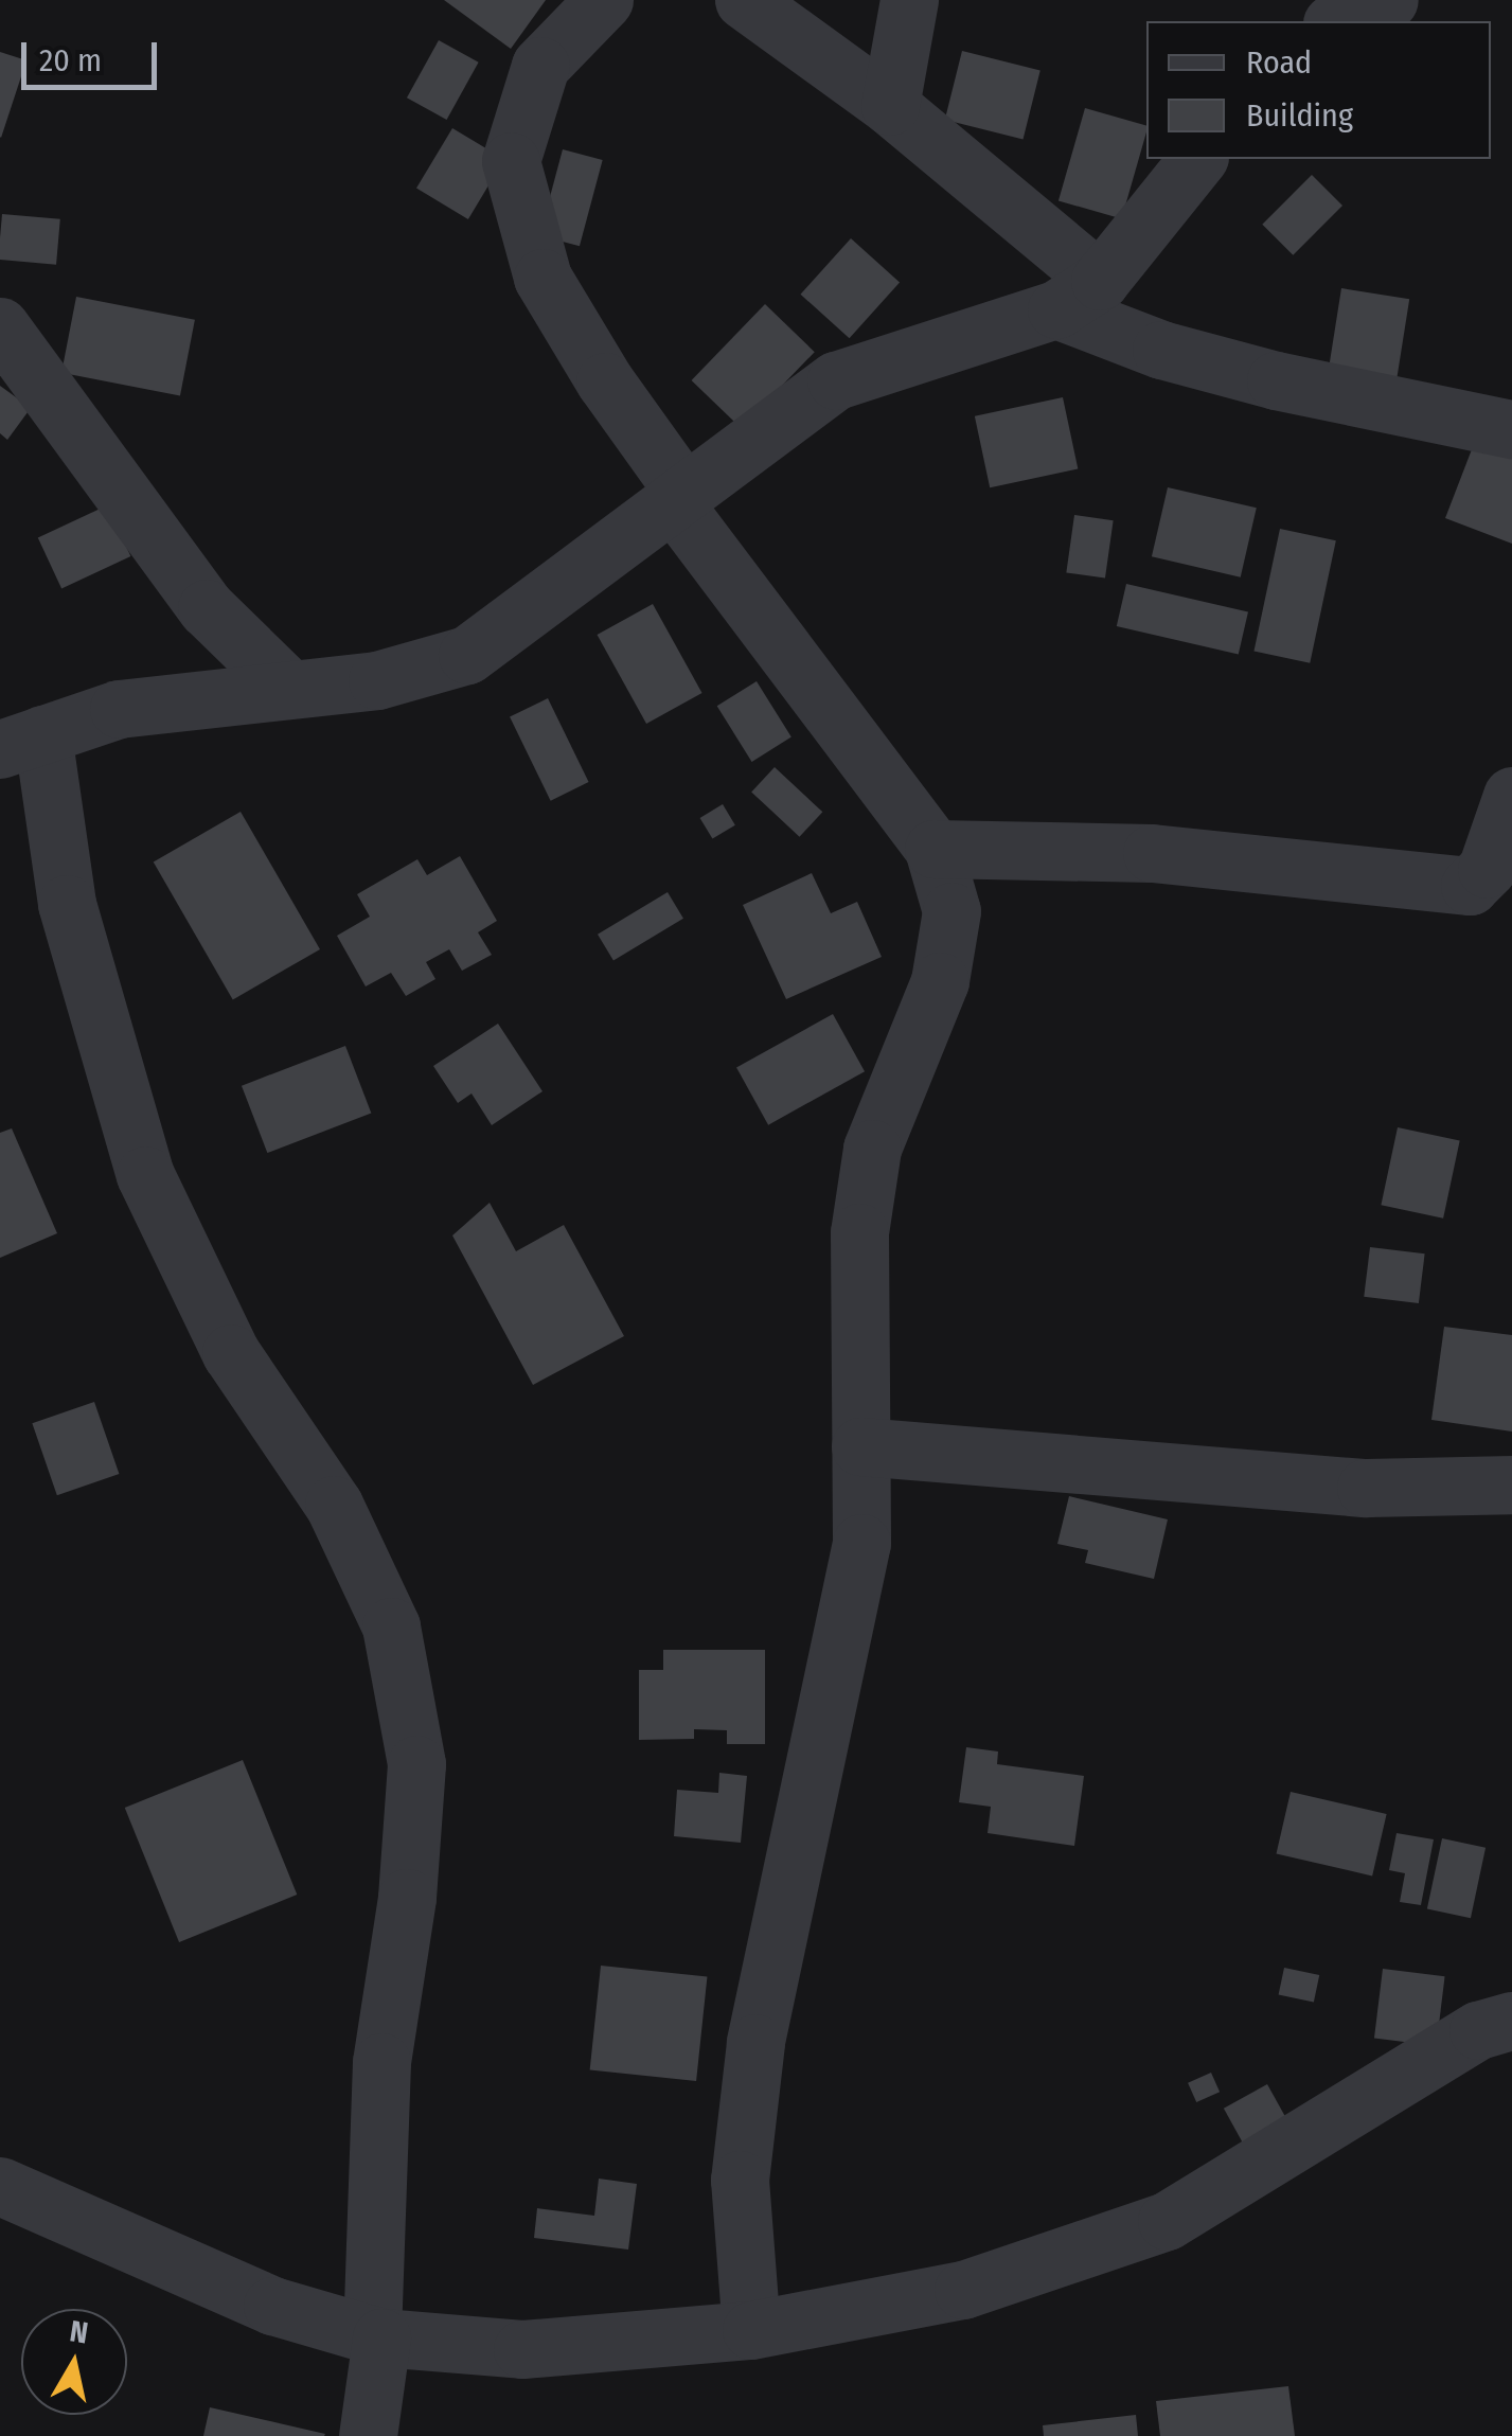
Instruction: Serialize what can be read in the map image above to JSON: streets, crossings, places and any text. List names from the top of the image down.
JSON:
{
  "legend": ["Road", "Building"],
  "scale_bar": "20 m",
  "north": "top"
}
